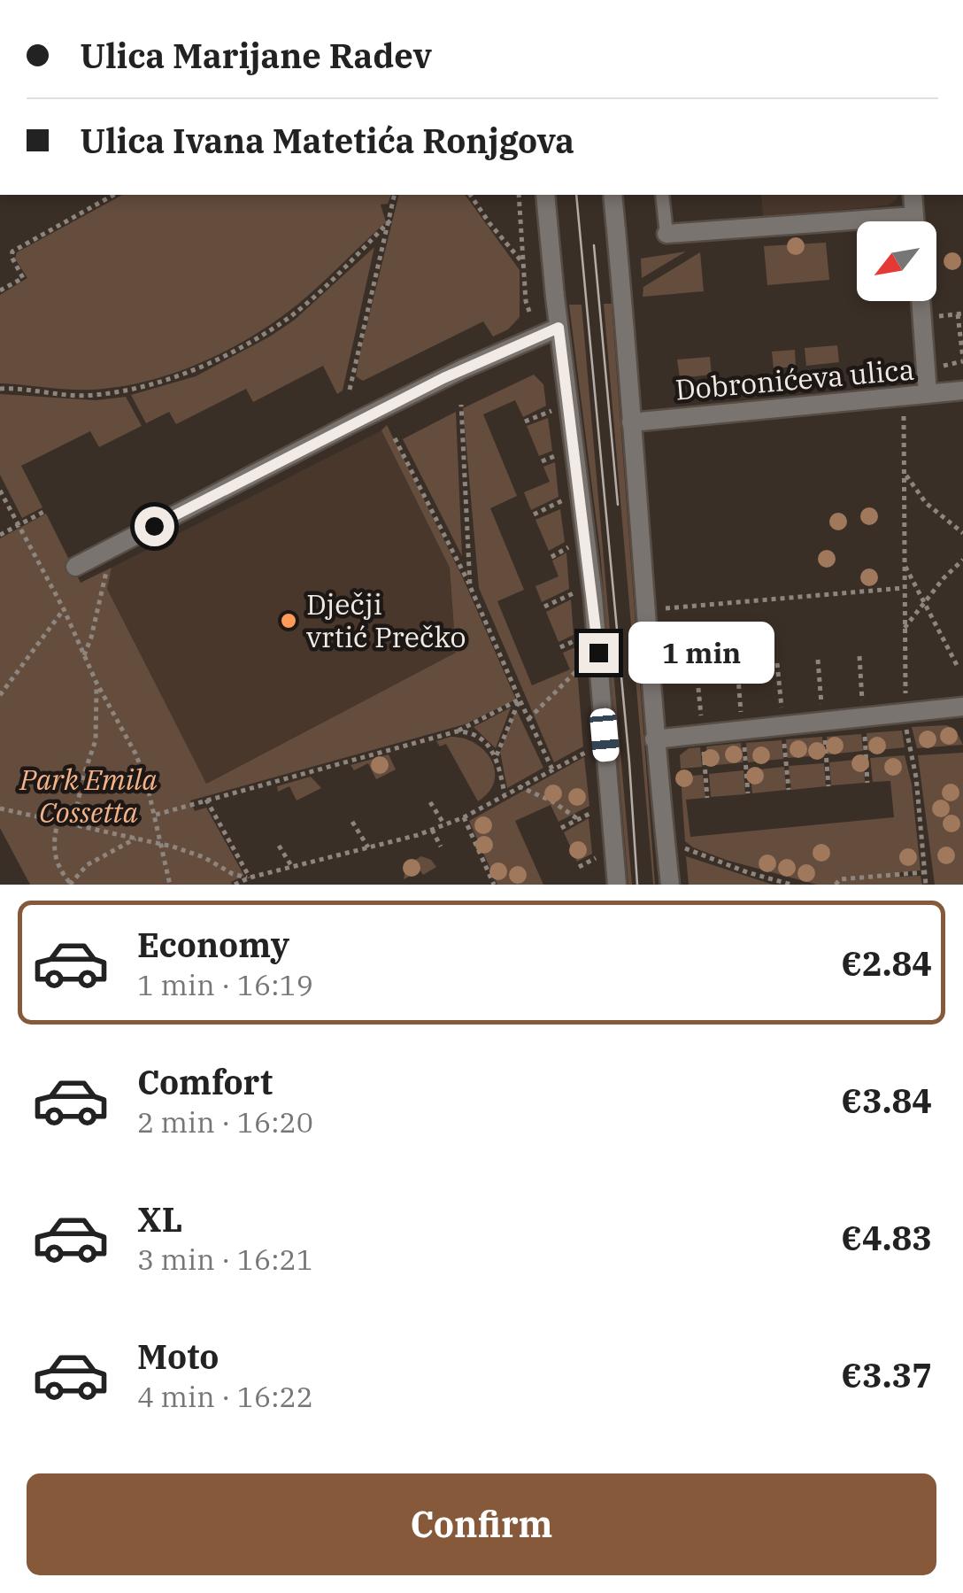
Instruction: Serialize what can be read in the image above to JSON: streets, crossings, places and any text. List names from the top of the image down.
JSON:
{
  "streets": {
    "street": ["Dobronićeva ulica"]
  },
  "parks": ["Park Emila Cossetta"],
  "places": ["Dječji vrtić Prečko"],
  "north": "bottom left",
  "page": {
    "banner": ["Ulica Marijane Radev", "Ulica Ivana Matetića Ronjgova"],
    "bubble": "1 min",
    "list": [
      {
        "name": "Economy",
        "note": "1 min · 16:19",
        "value": "€2.84"
      },
      {
        "name": "Comfort",
        "note": "2 min · 16:20",
        "value": "€3.84"
      },
      {
        "name": "XL",
        "note": "3 min · 16:21",
        "value": "€4.83"
      },
      {
        "name": "Moto",
        "note": "4 min · 16:22",
        "value": "€3.37"
      }
    ],
    "buttons": "Confirm"
  }
}
